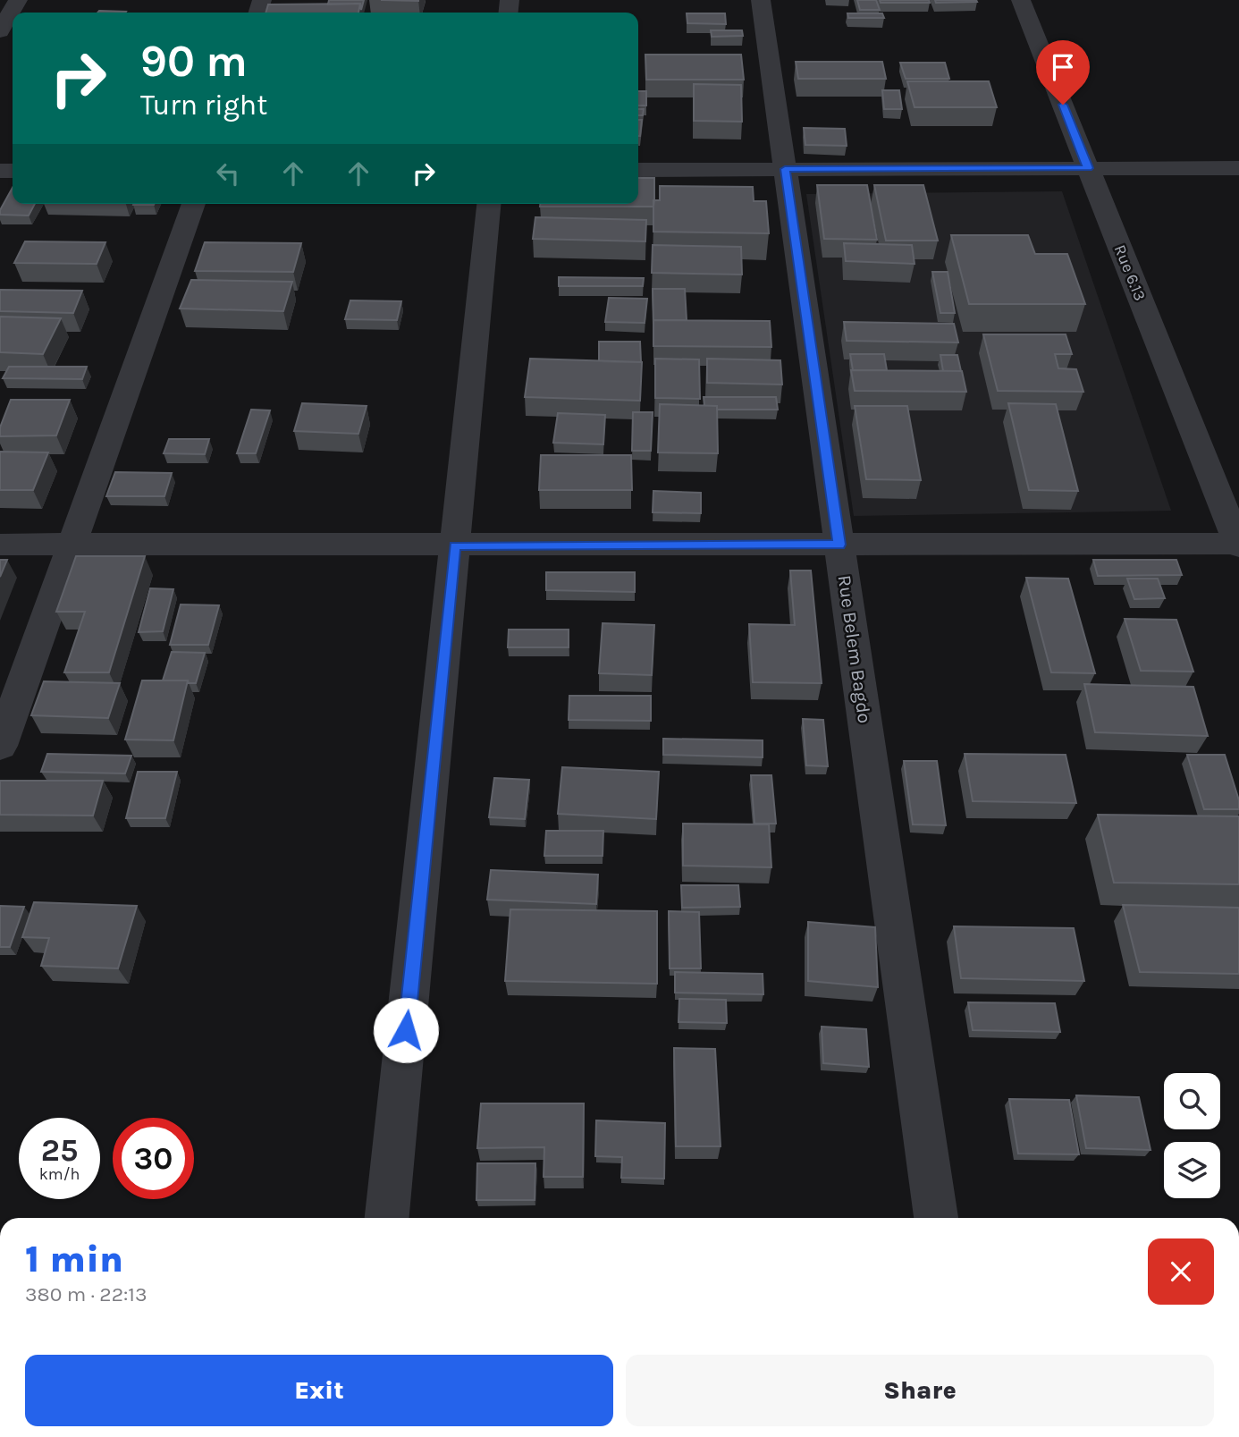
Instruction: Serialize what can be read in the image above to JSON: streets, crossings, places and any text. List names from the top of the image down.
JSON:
{
  "streets": {
    "street": ["Rue 6.13", "Rue Belem Bagdo"]
  },
  "page": {
    "turn": ["90 m", "Turn right"],
    "speed": "25 km/h",
    "limit": "30",
    "heading": ["1 min", "380 m · 22:13"],
    "buttons": ["Exit", "Share"]
  }
}
